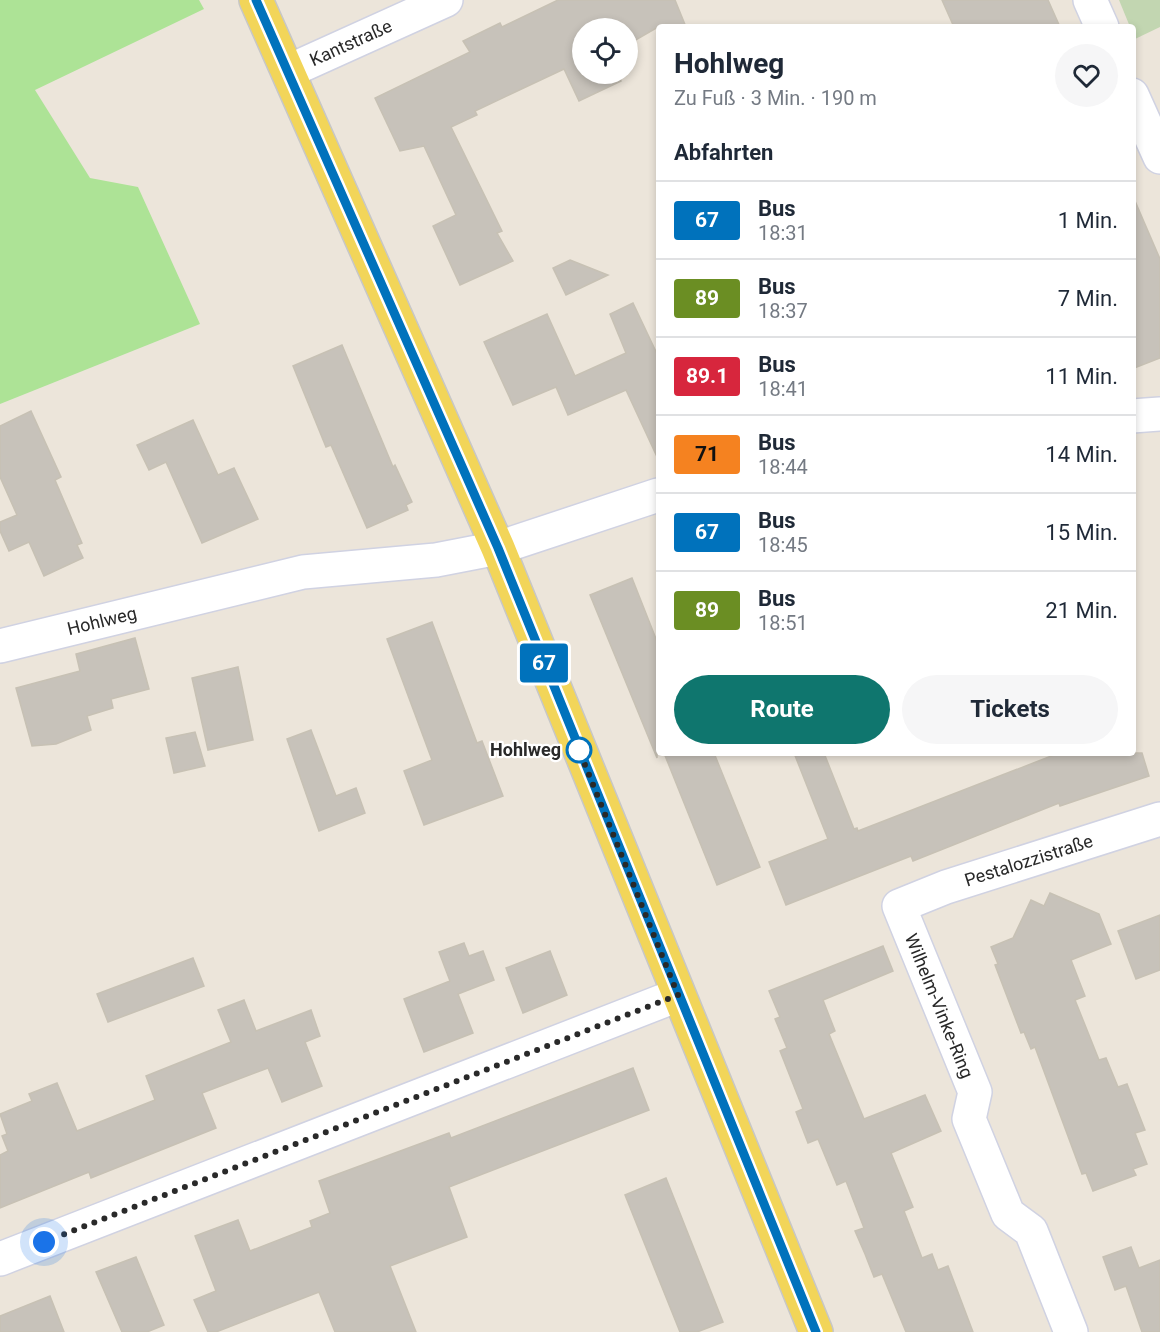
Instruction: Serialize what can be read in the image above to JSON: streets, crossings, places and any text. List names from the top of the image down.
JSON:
{
  "streets": {
    "street": [
      "Kantstraße",
      "Hohlweg",
      "Pestalozzistraße",
      "Wilhelm-Vinke-Ring"
    ]
  },
  "crossings": [
    ["Pestalozzistraße", "Wilhelm-Vinke-Ring"]
  ],
  "places": ["Hohlweg"],
  "lines": ["bus line 67"],
  "page": {
    "on_map": "67",
    "heading": [
      ["Hohlweg", "Zu Fuß · 3 Min. · 190 m"],
      "Abfahrten"
    ],
    "list": [
      {
        "mark": "67",
        "name": "Bus",
        "note": "18:31",
        "value": "1 Min."
      },
      {
        "mark": "89",
        "name": "Bus",
        "note": "18:37",
        "value": "7 Min."
      },
      {
        "mark": "89.1",
        "name": "Bus",
        "note": "18:41",
        "value": "11 Min."
      },
      {
        "mark": "71",
        "name": "Bus",
        "note": "18:44",
        "value": "14 Min."
      },
      {
        "mark": "67",
        "name": "Bus",
        "note": "18:45",
        "value": "15 Min."
      },
      {
        "mark": "89",
        "name": "Bus",
        "note": "18:51",
        "value": "21 Min."
      }
    ],
    "buttons": ["Route", "Tickets"]
  }
}
